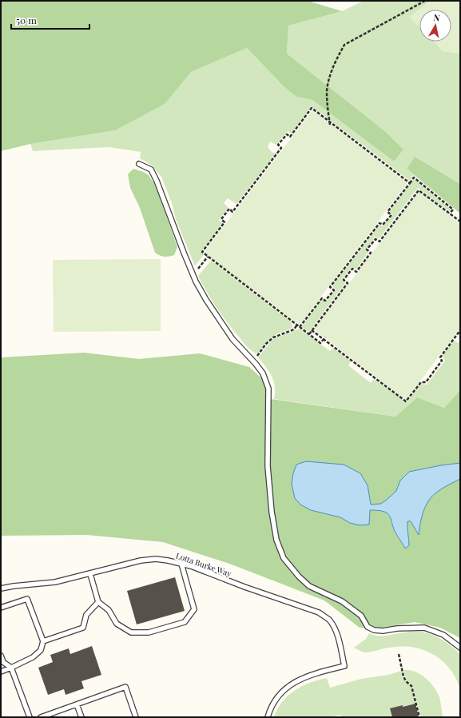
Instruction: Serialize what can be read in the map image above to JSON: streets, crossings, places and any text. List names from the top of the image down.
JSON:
{
  "streets": {
    "lane": ["Lotta Burke Way"]
  },
  "scale_bar": "50 m",
  "north": "top"
}
